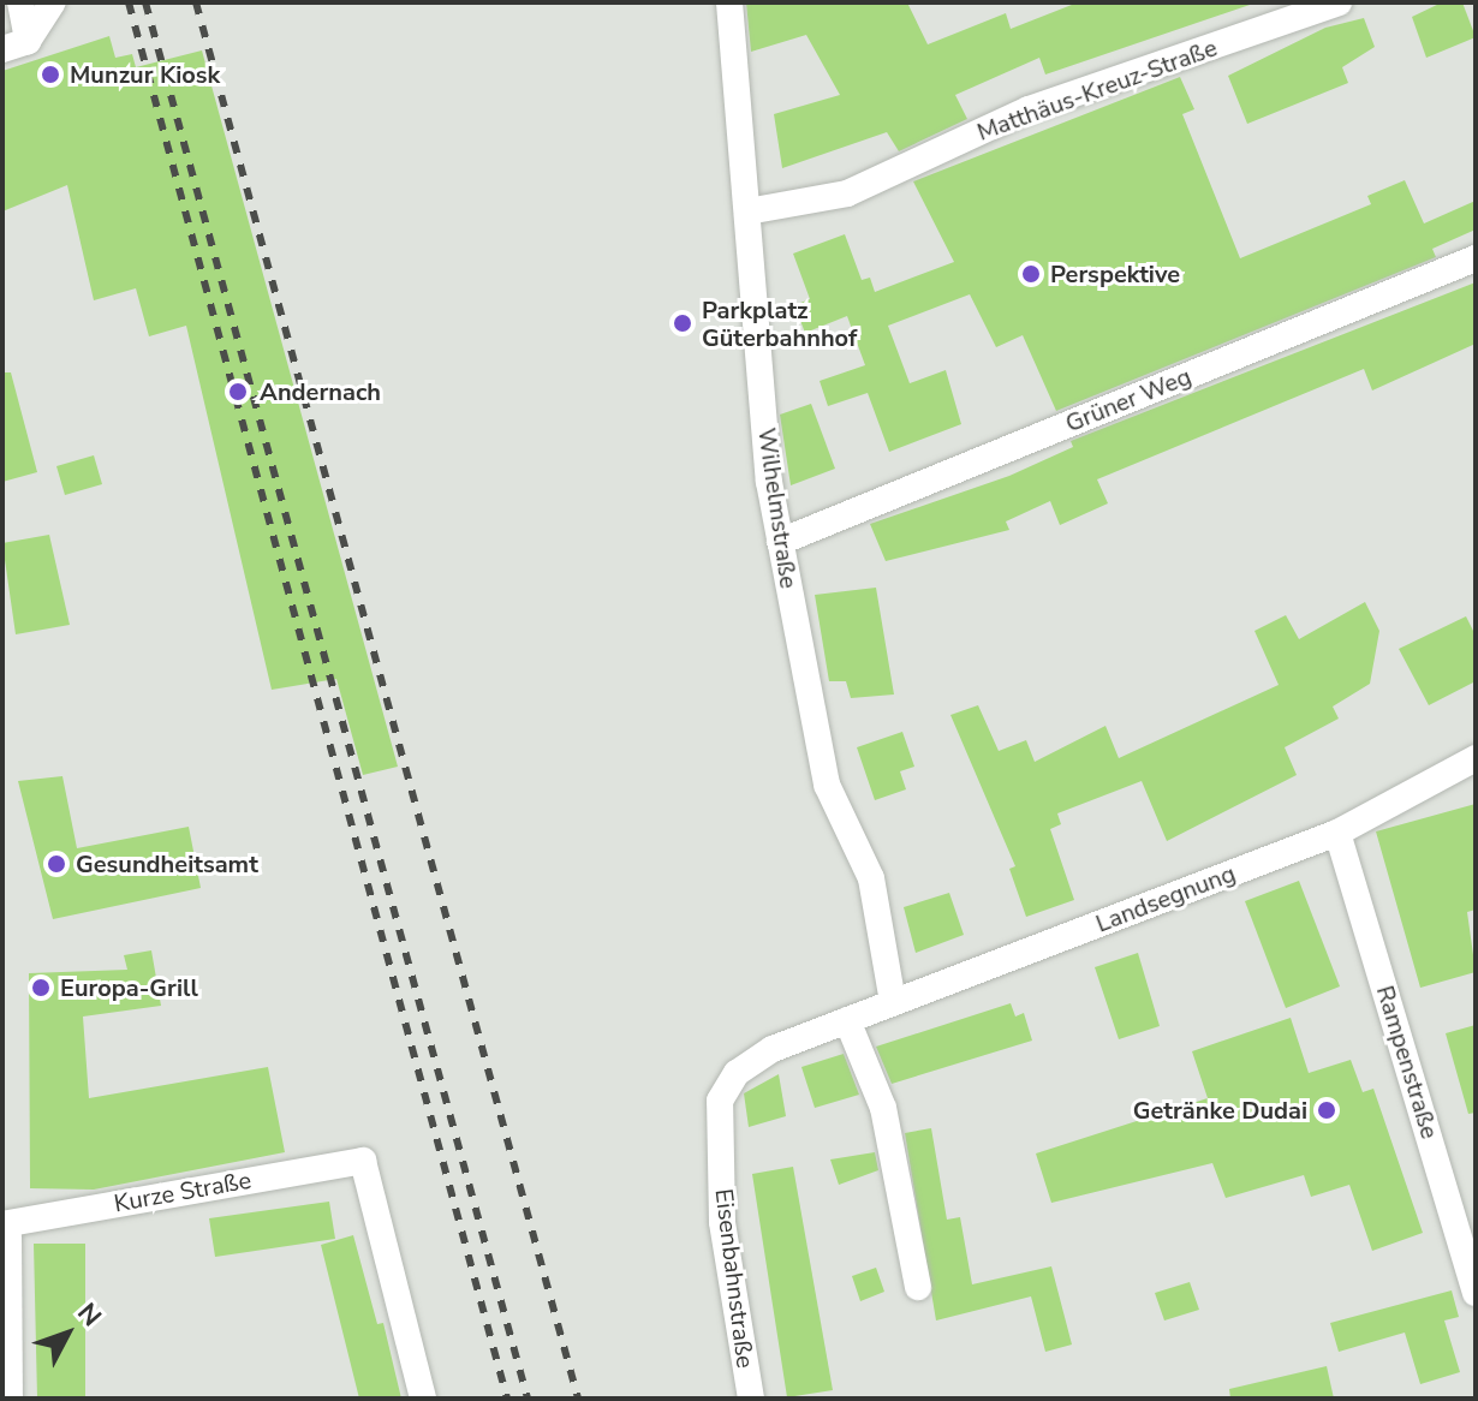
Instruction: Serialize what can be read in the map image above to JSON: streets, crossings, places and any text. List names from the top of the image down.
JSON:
{
  "streets": {
    "street": [
      "Matthäus-Kreuz-Straße",
      "Grüner Weg",
      "Wilhelmstraße",
      "Landsegnung",
      "Rampenstraße",
      "Kurze Straße",
      "Eisenbahnstraße"
    ]
  },
  "crossings": [
    ["Matthäus-Kreuz-Straße", "Wilhelmstraße"],
    ["Grüner Weg", "Wilhelmstraße"],
    ["Wilhelmstraße", "Landsegnung"],
    ["Landsegnung", "Rampenstraße"],
    ["Landsegnung", "Eisenbahnstraße"]
  ],
  "places": [
    "Munzur Kiosk",
    "Perspektive",
    "Parkplatz Güterbahnhof",
    "Andernach",
    "Gesundheitsamt",
    "Europa-Grill",
    "Getränke Dudai"
  ],
  "north": "top right"
}
